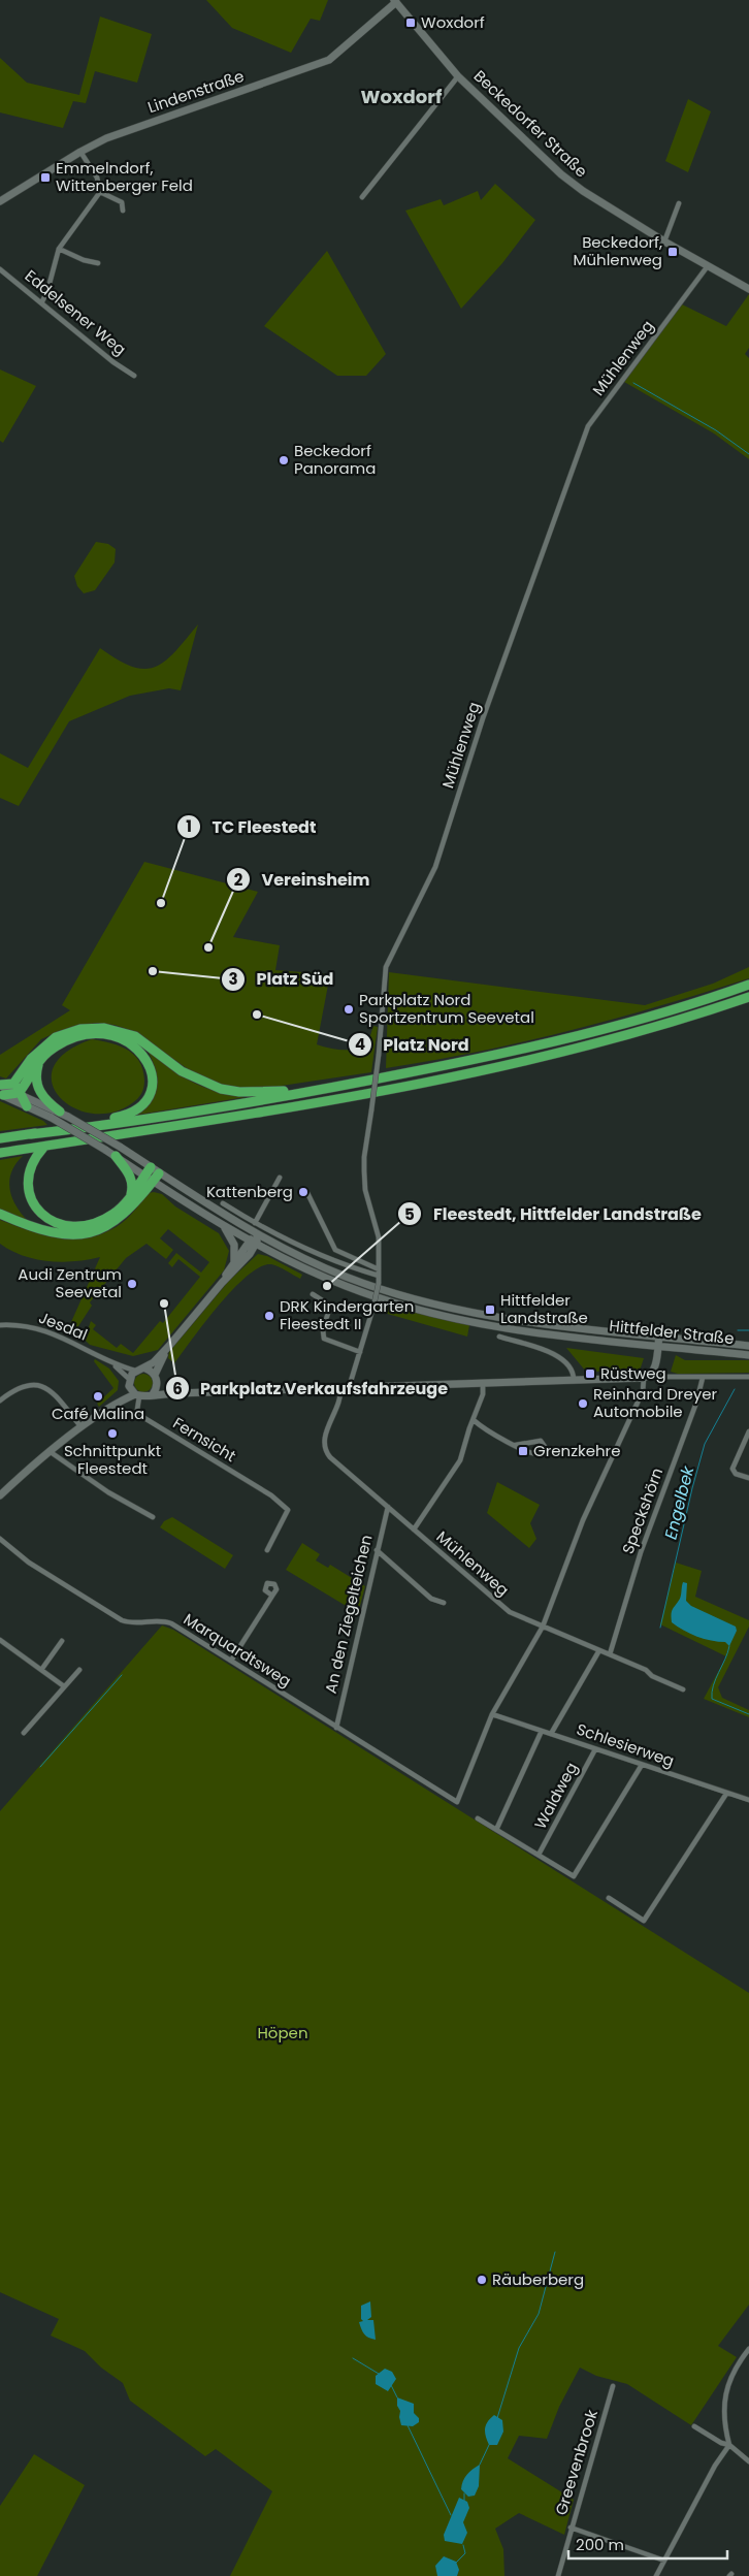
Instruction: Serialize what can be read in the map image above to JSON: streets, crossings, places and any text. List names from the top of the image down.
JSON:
{
  "streets": {
    "street": [
      "Lindenstraße",
      "Beckedorfer Straße",
      "Eddelsener Weg",
      "Mühlenweg",
      "Jesdal",
      "Hittfelder Straße",
      "Fernsicht",
      "Speckshörn",
      "An den Ziegelteichen",
      "Marquardtsweg",
      "Schlesierweg",
      "Waldweg",
      "Greevenbrook"
    ]
  },
  "crossings": [
    ["Lindenstraße", "Beckedorfer Straße"],
    ["Beckedorfer Straße", "Mühlenweg"],
    ["Mühlenweg", "Hittfelder Straße"],
    ["Mühlenweg", "Speckshörn"],
    ["Mühlenweg", "An den Ziegelteichen"],
    ["Jesdal", "Fernsicht"],
    ["An den Ziegelteichen", "Marquardtsweg"],
    ["Marquardtsweg", "Schlesierweg"],
    ["Schlesierweg", "Waldweg"]
  ],
  "districts": ["Woxdorf"],
  "water": ["Engelbek"],
  "parks": ["Höpen"],
  "places": {
    "transit": [
      "Woxdorf",
      "Emmelndorf, Wittenberger Feld",
      "Beckedorf, Mühlenweg",
      "Hittfelder Landstraße",
      "Rüstweg",
      "Grenzkehre"
    ],
    "other": [
      "Beckedorf Panorama",
      "TC Fleestedt",
      "Vereinsheim",
      "Platz Süd",
      "Parkplatz Nord Sportzentrum Seevetal",
      "Platz Nord",
      "Kattenberg",
      "Audi Zentrum Seevetal",
      "Fleestedt, Hittfelder Landstraße",
      "Parkplatz Verkaufsfahrzeuge",
      "DRK Kindergarten Fleestedt II",
      "Café Malina",
      "Reinhard Dreyer Automobile",
      "Schnittpunkt Fleestedt",
      "Räuberberg"
    ]
  },
  "scale_bar": "200 m"
}
